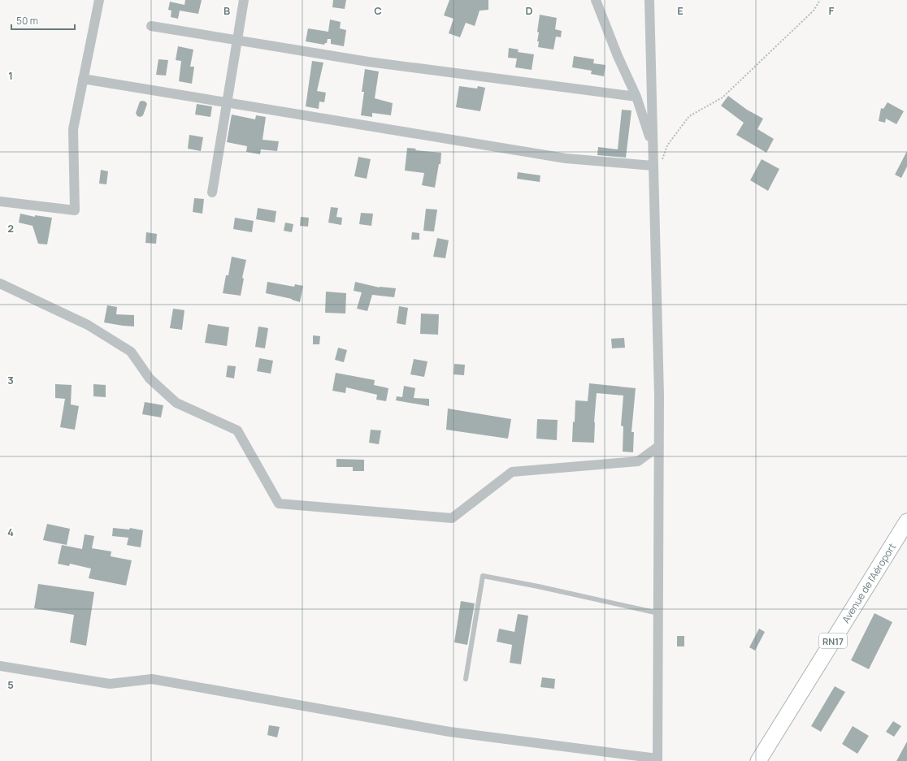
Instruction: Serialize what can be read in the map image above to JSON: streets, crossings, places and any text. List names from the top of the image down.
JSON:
{
  "streets": {
    "main road": ["Avenue de l'Aéroport", "RN17"]
  },
  "scale_bar": "50 m",
  "grid": {
    "columns": [
      "B",
      "C",
      "D",
      "E",
      "F"
    ],
    "rows": [
      "1",
      "2",
      "3",
      "4",
      "5"
    ]
  }
}
